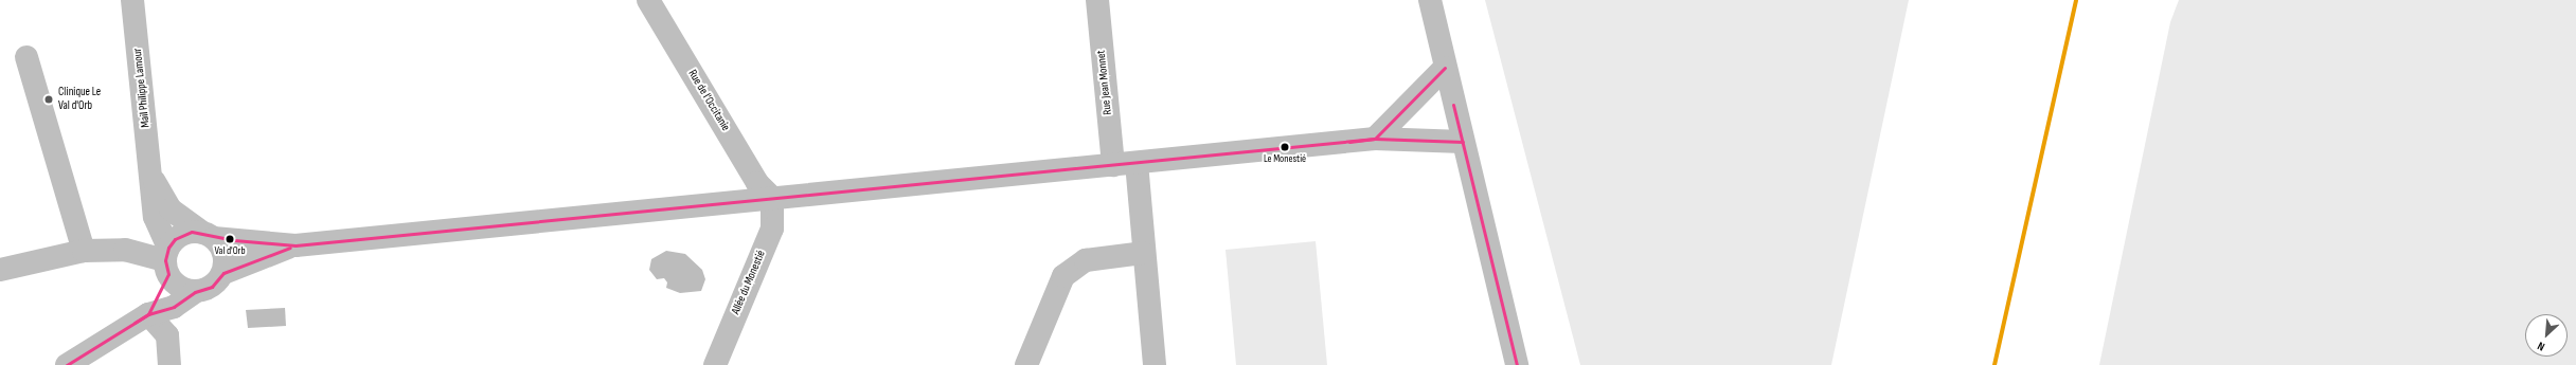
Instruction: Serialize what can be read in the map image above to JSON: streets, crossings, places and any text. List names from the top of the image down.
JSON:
{
  "streets": {
    "street": [
      "Rue Jean Monnet",
      "Mail Philippe Lamour",
      "Rue de l'Occitanie",
      "Allée du Monestié"
    ]
  },
  "crossings": [
    ["Rue de l'Occitanie", "Allée du Monestié"]
  ],
  "places": ["Clinique Le Val d'Orb", "Le Monestié", "Val d'Orb"],
  "north": "bottom left"
}
